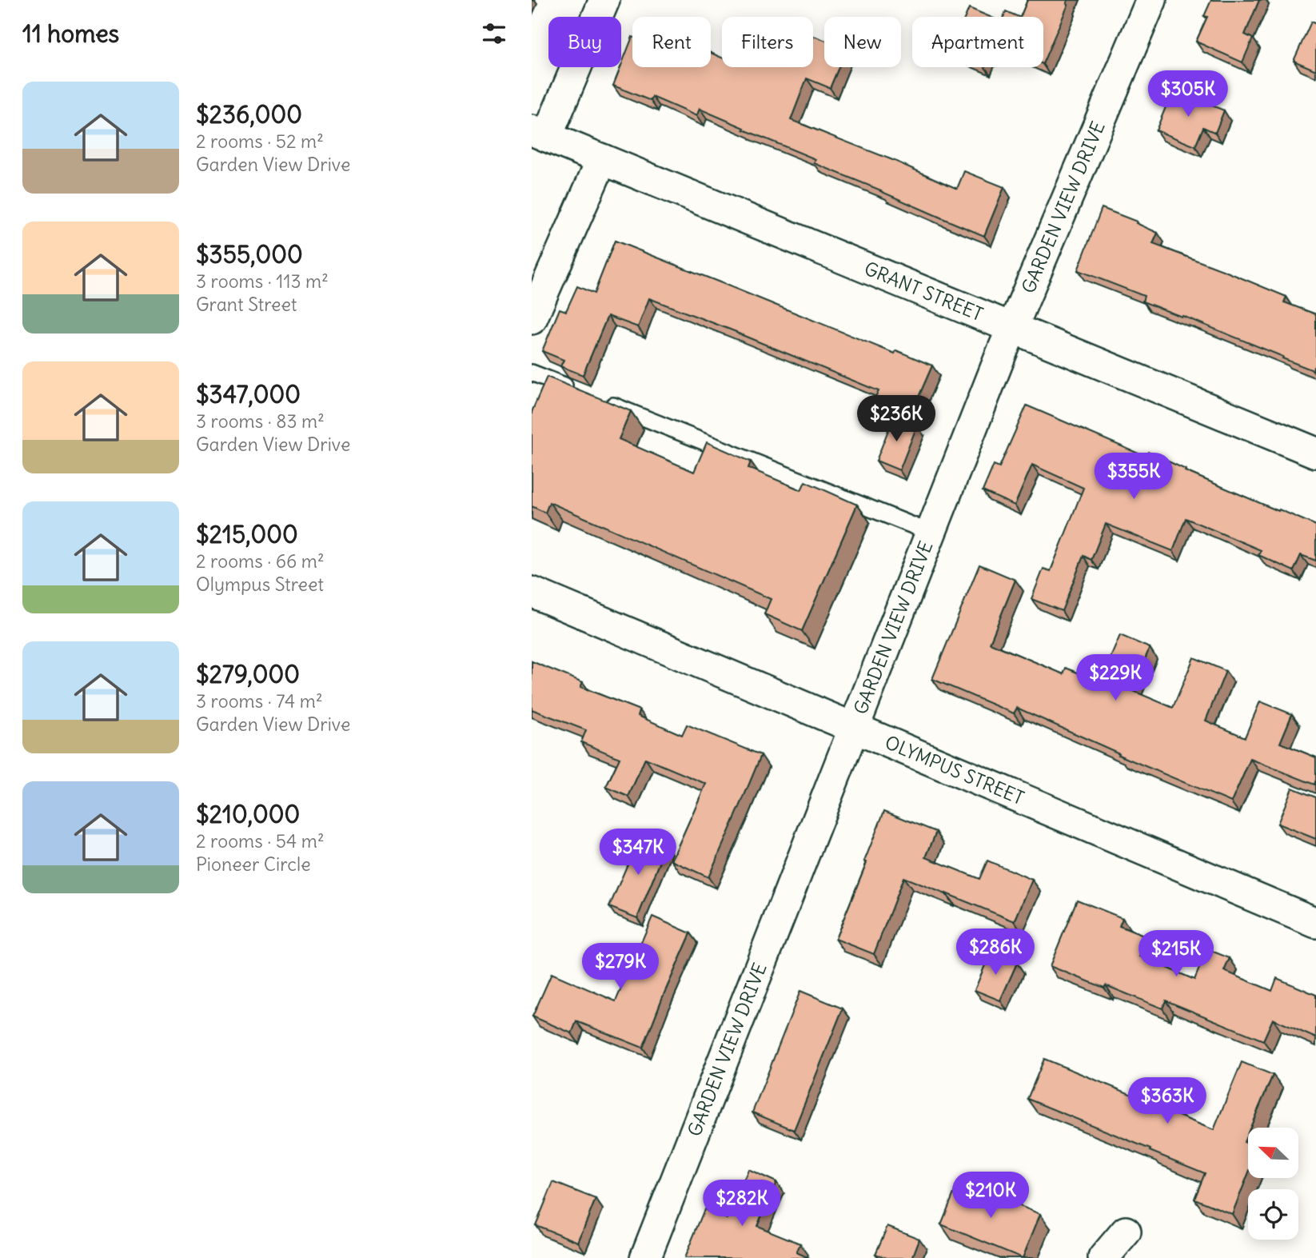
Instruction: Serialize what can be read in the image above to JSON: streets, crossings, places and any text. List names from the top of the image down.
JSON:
{
  "streets": {
    "street": ["GARDEN VIEW DRIVE", "GRANT STREET", "OLYMPUS STREET"]
  },
  "crossings": [
    ["GARDEN VIEW DRIVE", "GRANT STREET"],
    ["GARDEN VIEW DRIVE", "OLYMPUS STREET"]
  ],
  "north": "top left",
  "page": {
    "heading": "11 homes",
    "chip": [
      "Buy",
      "Rent",
      "Filters",
      "New",
      "Apartment"
    ],
    "list": [
      {
        "name": "$236,000",
        "note": "2 rooms · 52 m² · Garden View Drive"
      },
      {
        "name": "$355,000",
        "note": "3 rooms · 113 m² · Grant Street"
      },
      {
        "name": "$347,000",
        "note": "3 rooms · 83 m² · Garden View Drive"
      },
      {
        "name": "$215,000",
        "note": "2 rooms · 66 m² · Olympus Street"
      },
      {
        "name": "$279,000",
        "note": "3 rooms · 74 m² · Garden View Drive"
      },
      {
        "name": "$210,000",
        "note": "2 rooms · 54 m² · Pioneer Circle"
      }
    ],
    "price": [
      "$305K",
      "$236K",
      "$355K",
      "$229K",
      "$347K",
      "$286K",
      "$215K",
      "$279K",
      "$363K",
      "$210K",
      "$282K"
    ]
  }
}
